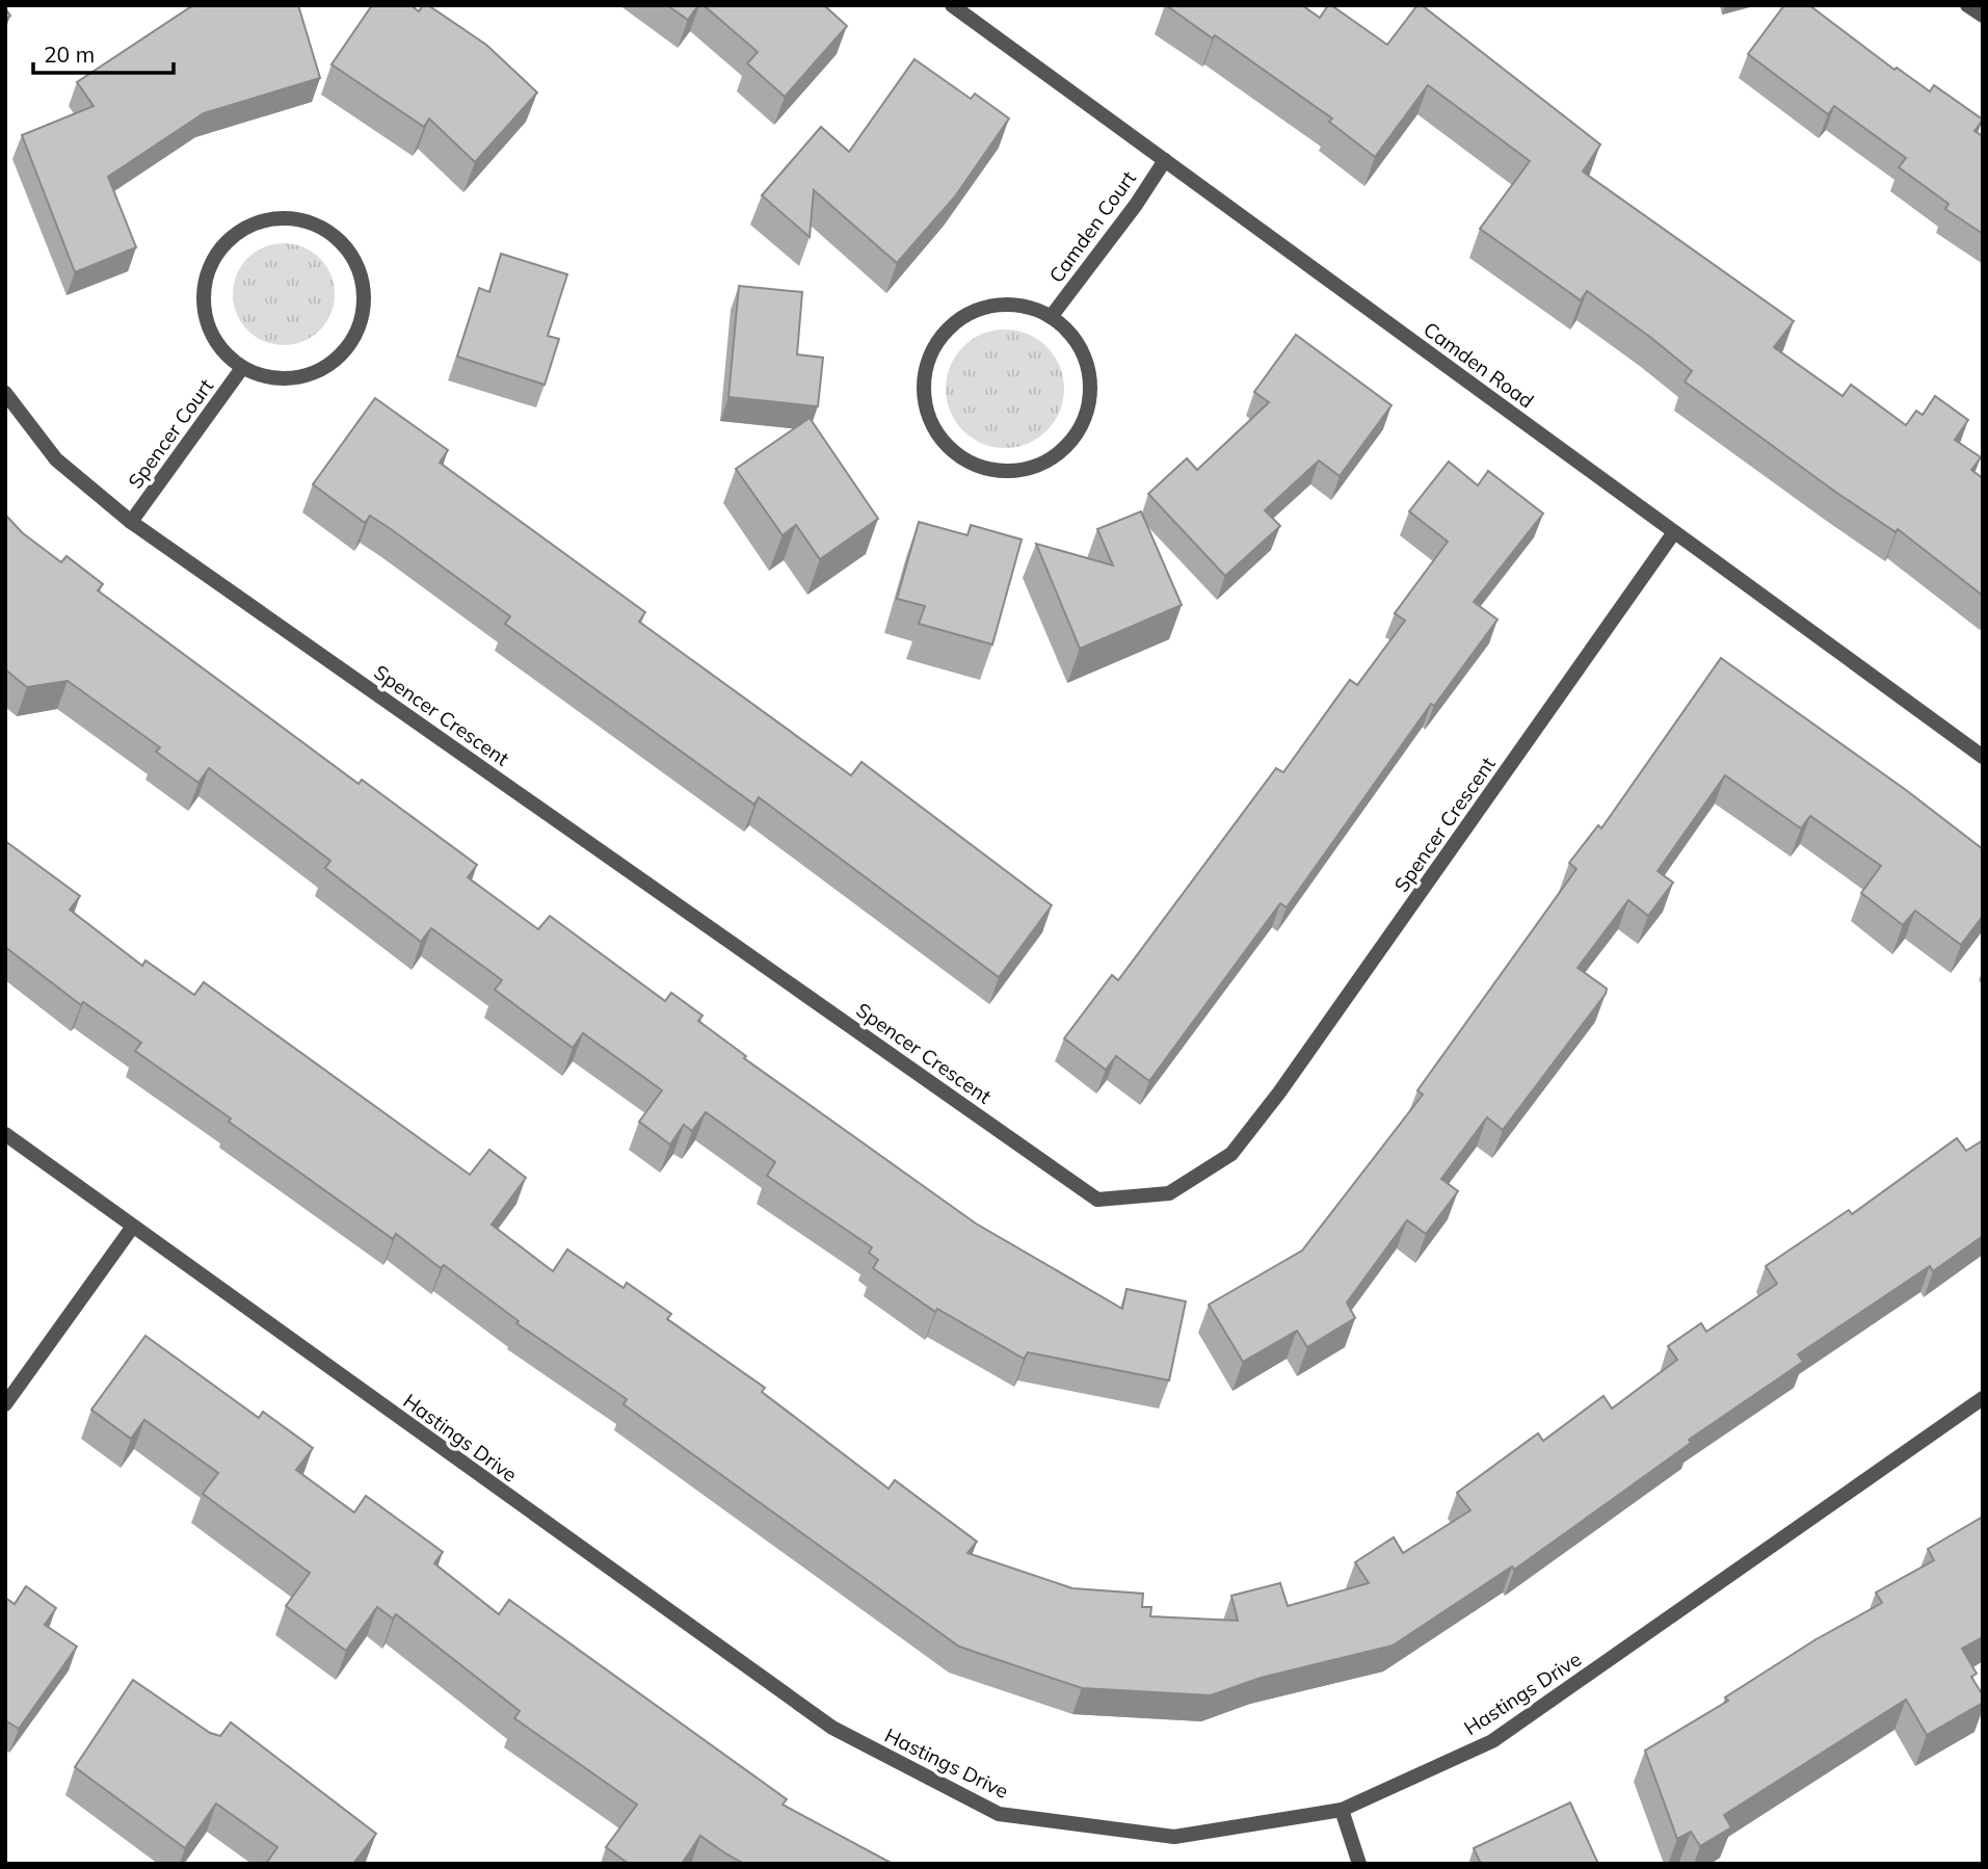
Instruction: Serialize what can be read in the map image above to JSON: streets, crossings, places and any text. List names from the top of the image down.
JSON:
{
  "streets": {
    "street": [
      "Camden Court",
      "Camden Road",
      "Spencer Court",
      "Spencer Crescent",
      "Hastings Drive"
    ]
  },
  "crossings": [
    ["Camden Court", "Camden Road"],
    ["Camden Road", "Spencer Crescent"],
    ["Spencer Court", "Spencer Crescent"]
  ],
  "scale_bar": "20 m"
}
